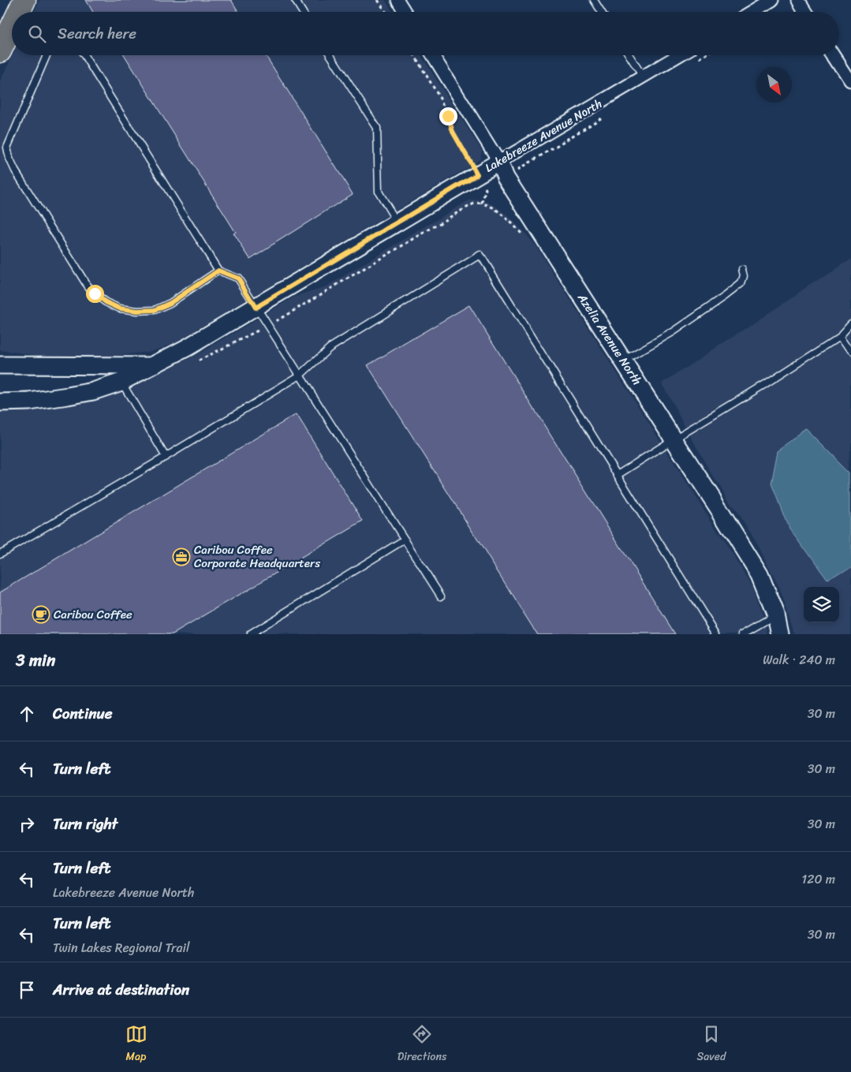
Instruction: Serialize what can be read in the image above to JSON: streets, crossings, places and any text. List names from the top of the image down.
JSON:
{
  "streets": {
    "street": ["Lakebreeze Avenue North", "Azelia Avenue North"]
  },
  "crossings": [
    ["Lakebreeze Avenue North", "Azelia Avenue North"]
  ],
  "places": {
    "office": ["Caribou Coffee Corporate Headquarters"],
    "cafe": ["Caribou Coffee"]
  },
  "north": "bottom right",
  "page": {
    "search": "Search here",
    "heading": ["3 min", "Walk · 240 m"],
    "list": [
      ["Continue", "30 m"],
      ["Turn left", "30 m"],
      ["Turn right", "30 m"],
      ["Turn left", "Lakebreeze Avenue North", "120 m"],
      ["Turn left", "Twin Lakes Regional Trail", "30 m"],
      "Arrive at destination"
    ],
    "nav": ["Map", "Directions", "Saved"]
  }
}
